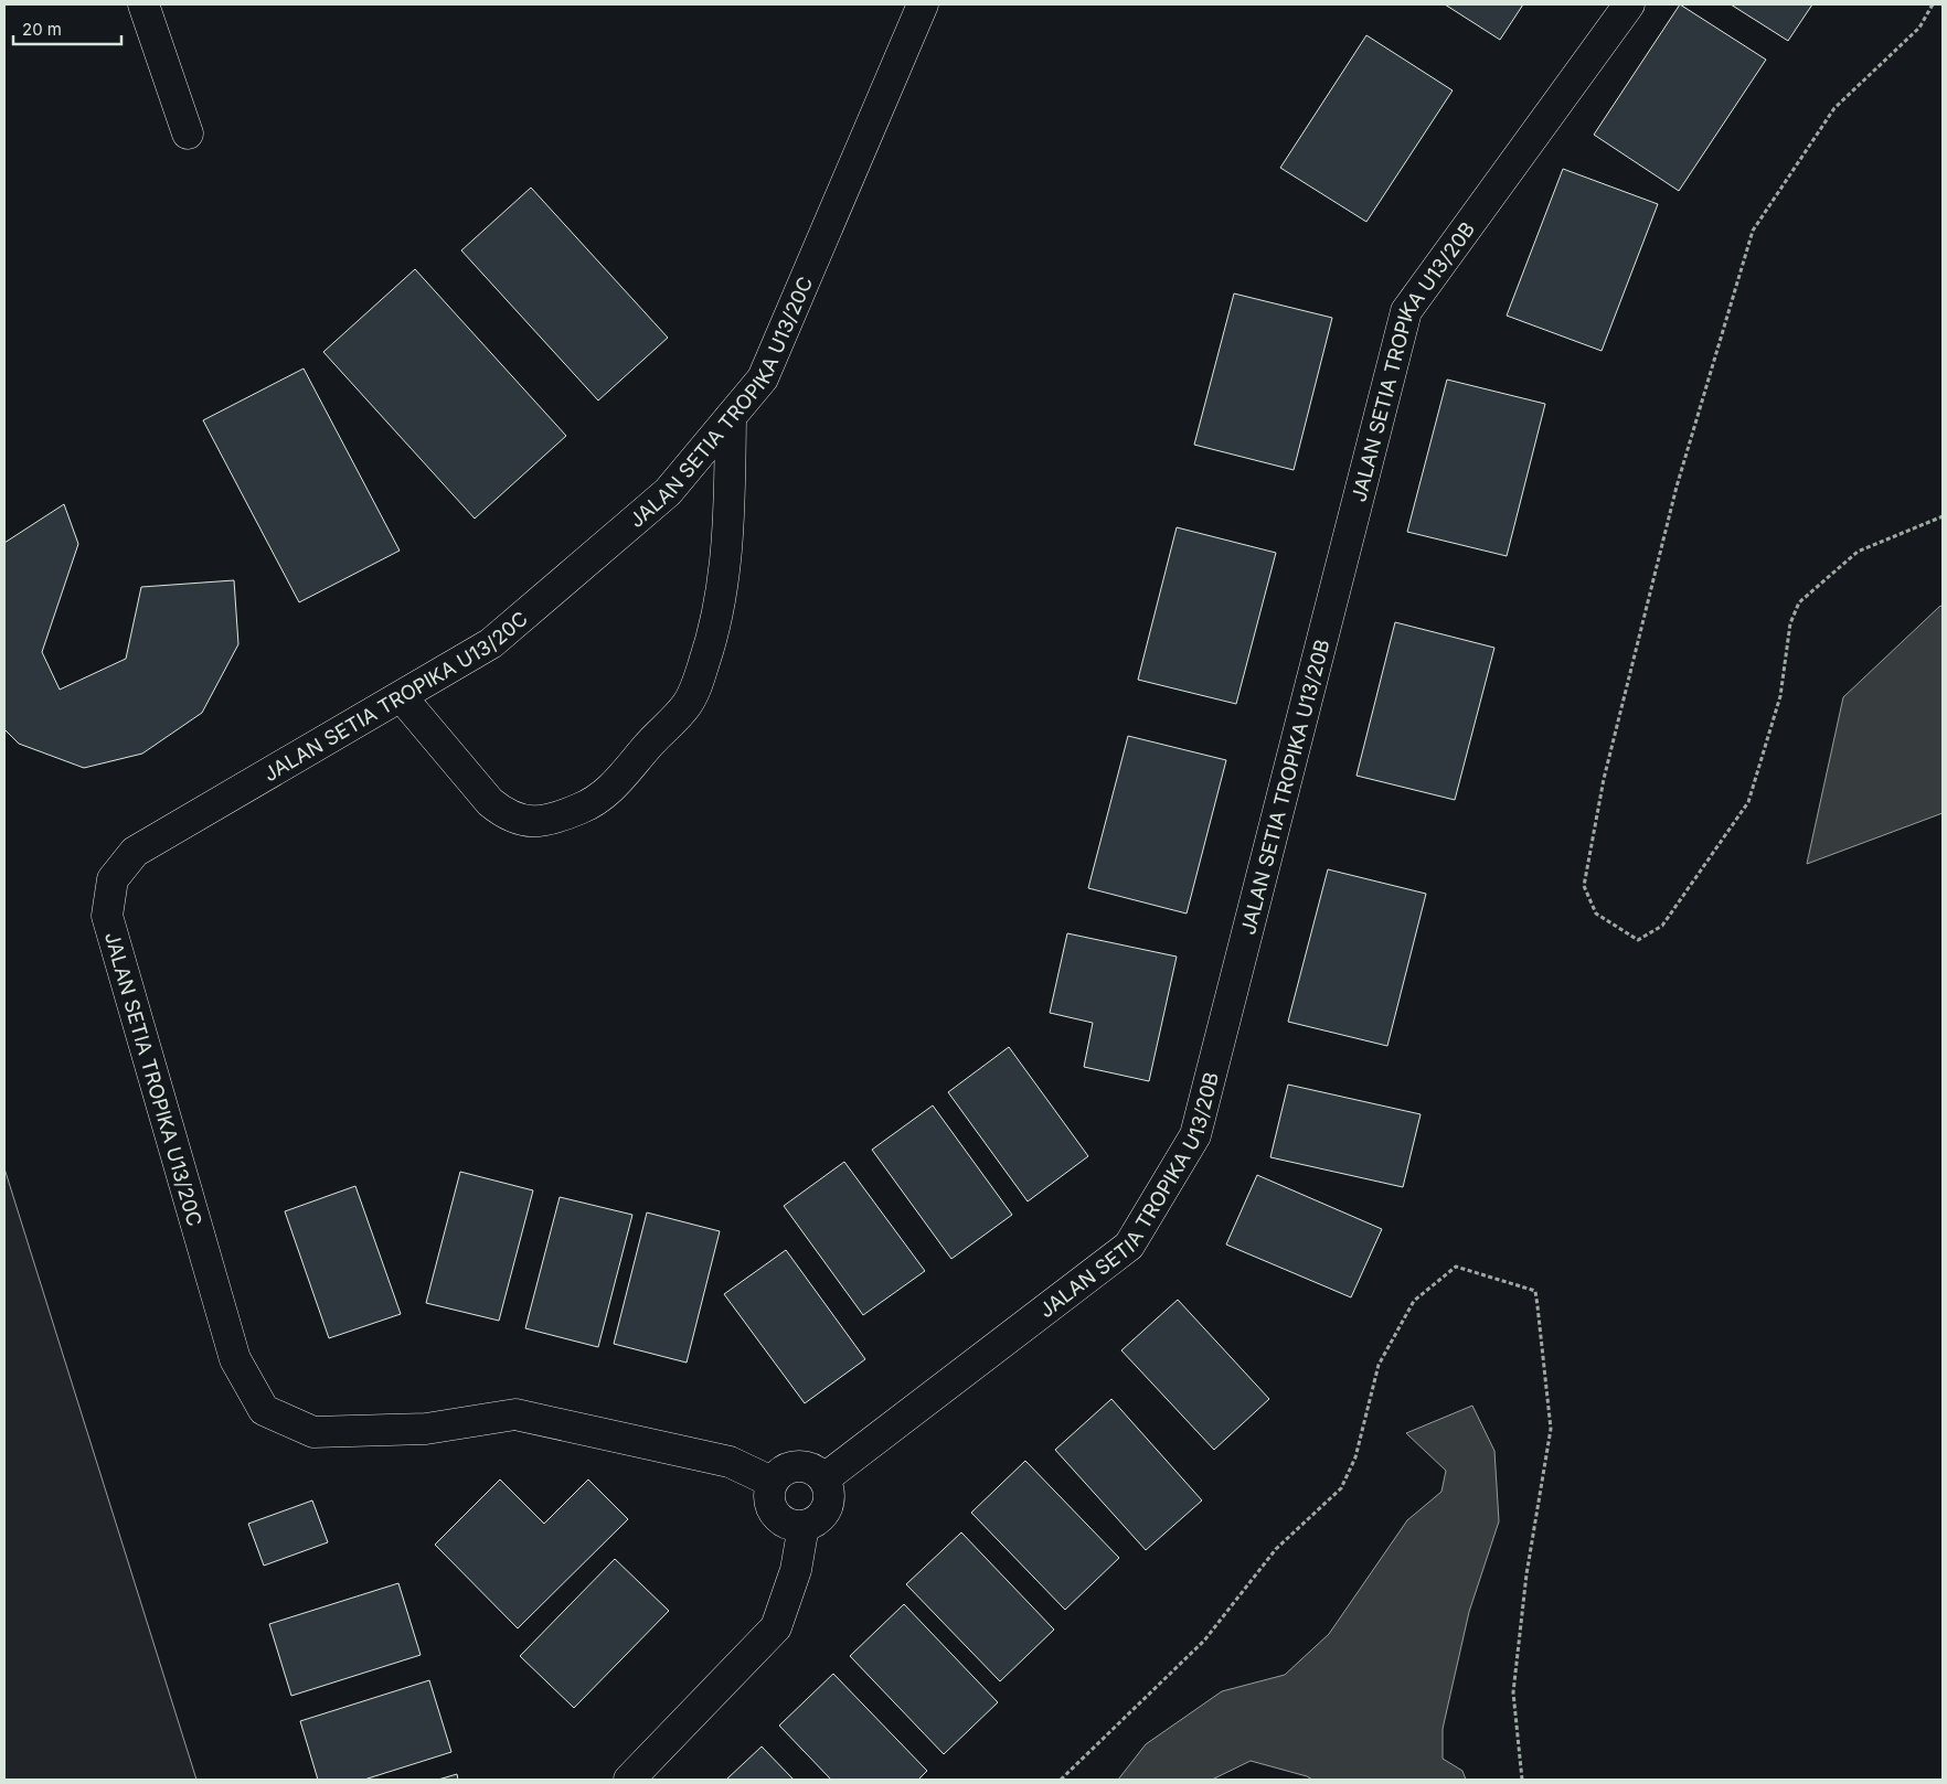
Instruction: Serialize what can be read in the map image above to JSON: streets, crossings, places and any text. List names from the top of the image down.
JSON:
{
  "streets": {
    "street": ["JALAN SETIA TROPIKA U13/20B", "JALAN SETIA TROPIKA U13/20C"]
  },
  "crossings": [
    ["JALAN SETIA TROPIKA U13/20B", "JALAN SETIA TROPIKA U13/20C"]
  ],
  "scale_bar": "20 m"
}
